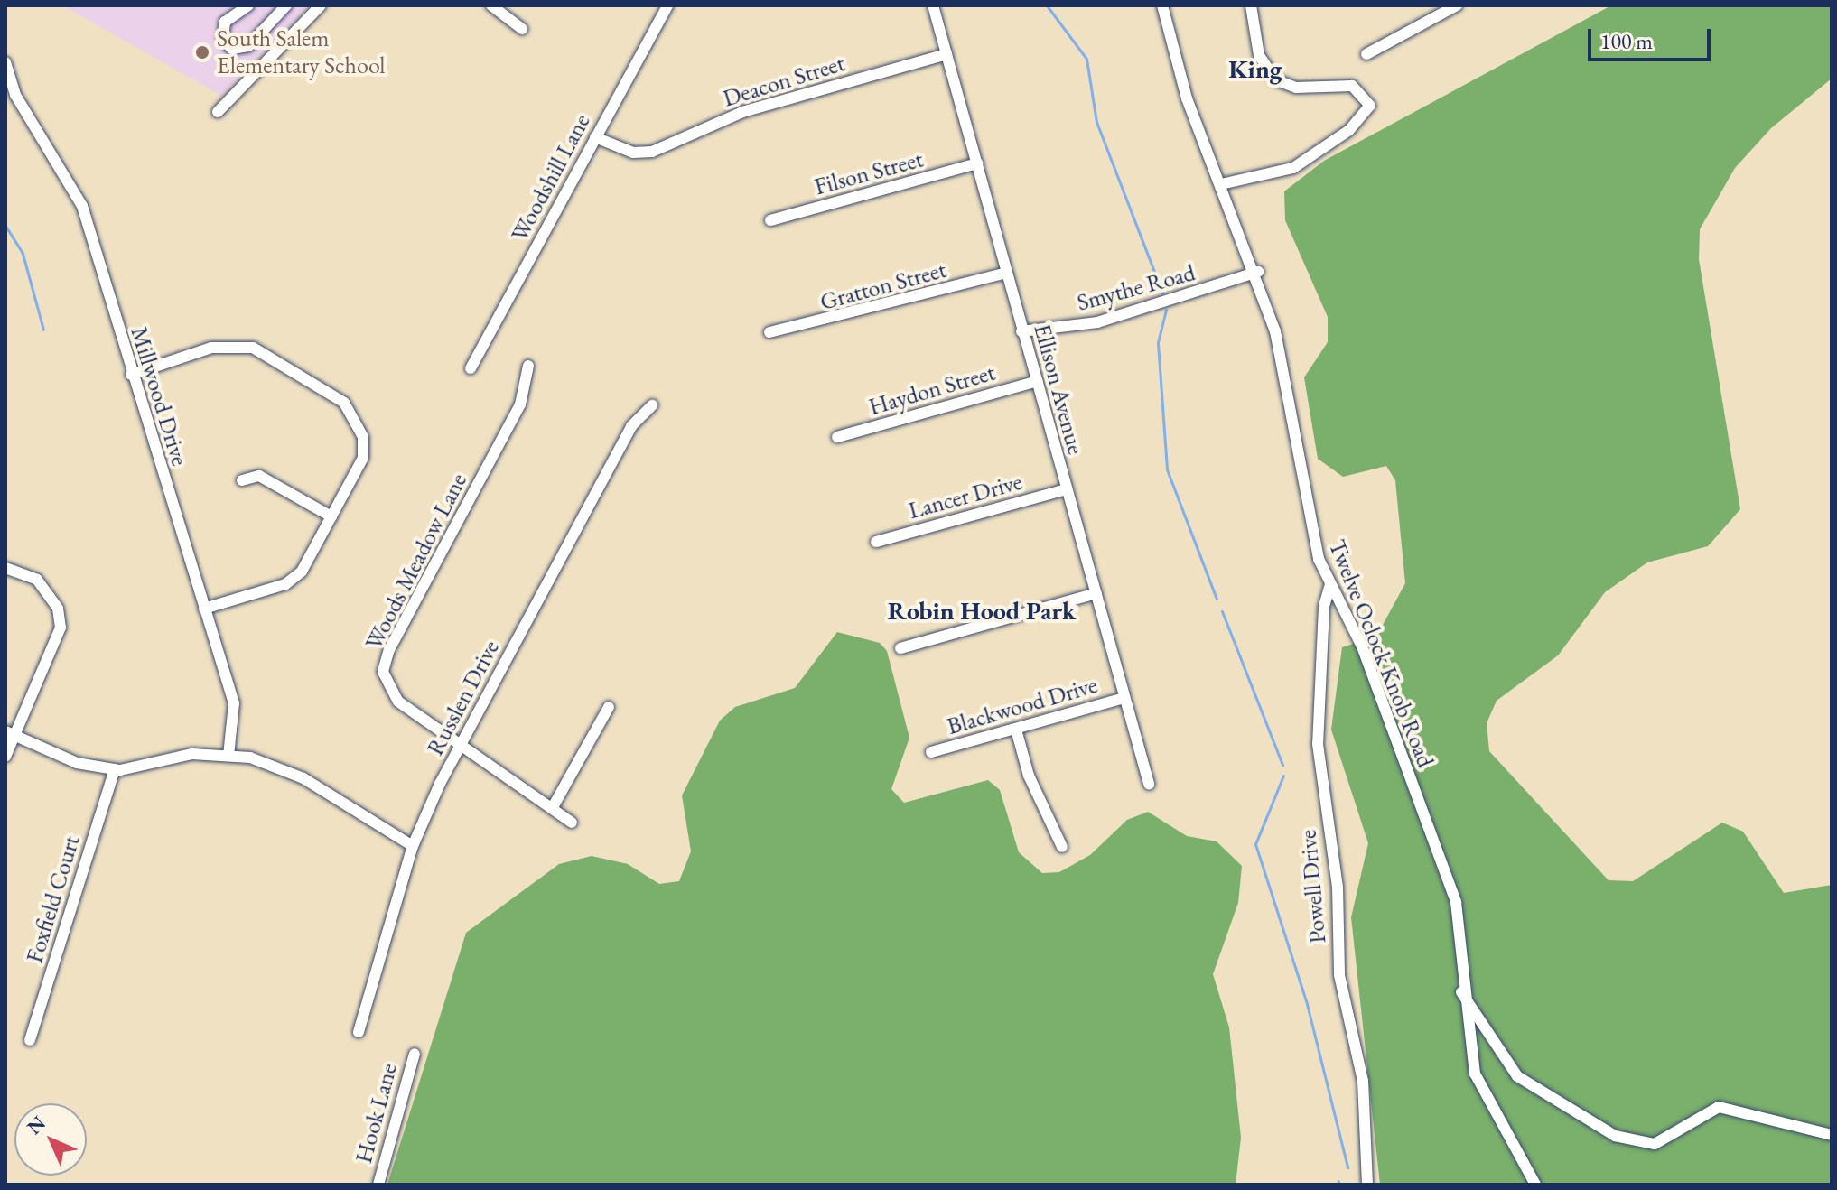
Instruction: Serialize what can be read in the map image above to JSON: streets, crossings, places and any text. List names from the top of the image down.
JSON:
{
  "streets": {
    "street": [
      "Deacon Street",
      "Filson Street",
      "Woodshill Lane",
      "Gratton Street",
      "Smythe Road",
      "Ellison Avenue",
      "Haydon Street",
      "Millwood Drive",
      "Lancer Drive",
      "Woods Meadow Lane",
      "Twelve Oclock Knob Road",
      "Russlen Drive",
      "Blackwood Drive",
      "Powell Drive",
      "Foxfield Court",
      "Hook Lane"
    ]
  },
  "crossings": [
    ["Deacon Street", "Woodshill Lane"],
    ["Deacon Street", "Ellison Avenue"],
    ["Filson Street", "Ellison Avenue"],
    ["Gratton Street", "Ellison Avenue"],
    ["Smythe Road", "Ellison Avenue"],
    ["Smythe Road", "Twelve Oclock Knob Road"],
    ["Ellison Avenue", "Haydon Street"],
    ["Ellison Avenue", "Lancer Drive"],
    ["Ellison Avenue", "Blackwood Drive"],
    ["Woods Meadow Lane", "Russlen Drive"],
    ["Twelve Oclock Knob Road", "Powell Drive"]
  ],
  "districts": ["King", "Robin Hood Park"],
  "places": ["South Salem Elementary School"],
  "scale_bar": "100 m",
  "north": "top left"
}
